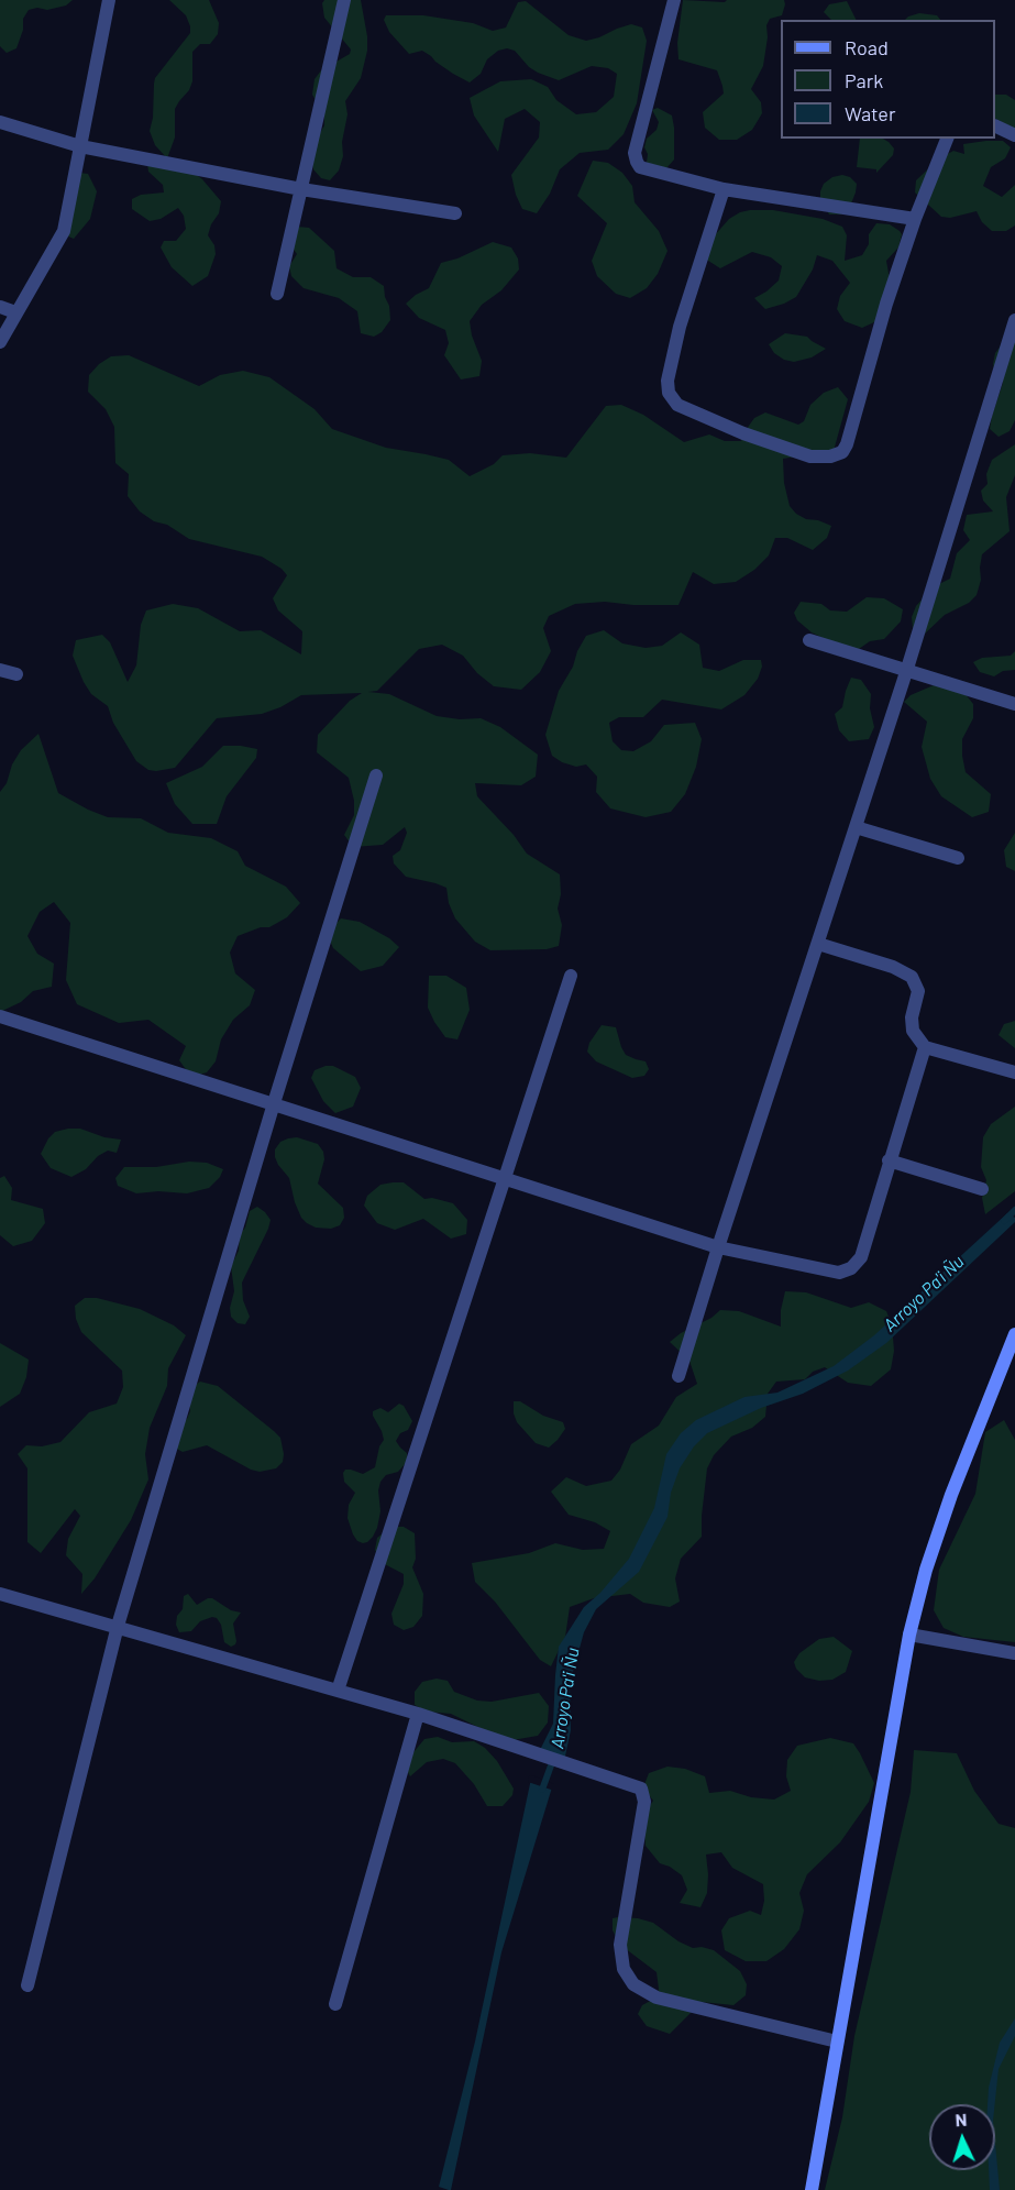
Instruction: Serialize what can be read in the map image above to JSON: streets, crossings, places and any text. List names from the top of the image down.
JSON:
{
  "water": ["Arroyo Pa'i Ñu"],
  "legend": ["Road", "Park", "Water"],
  "north": "top"
}
